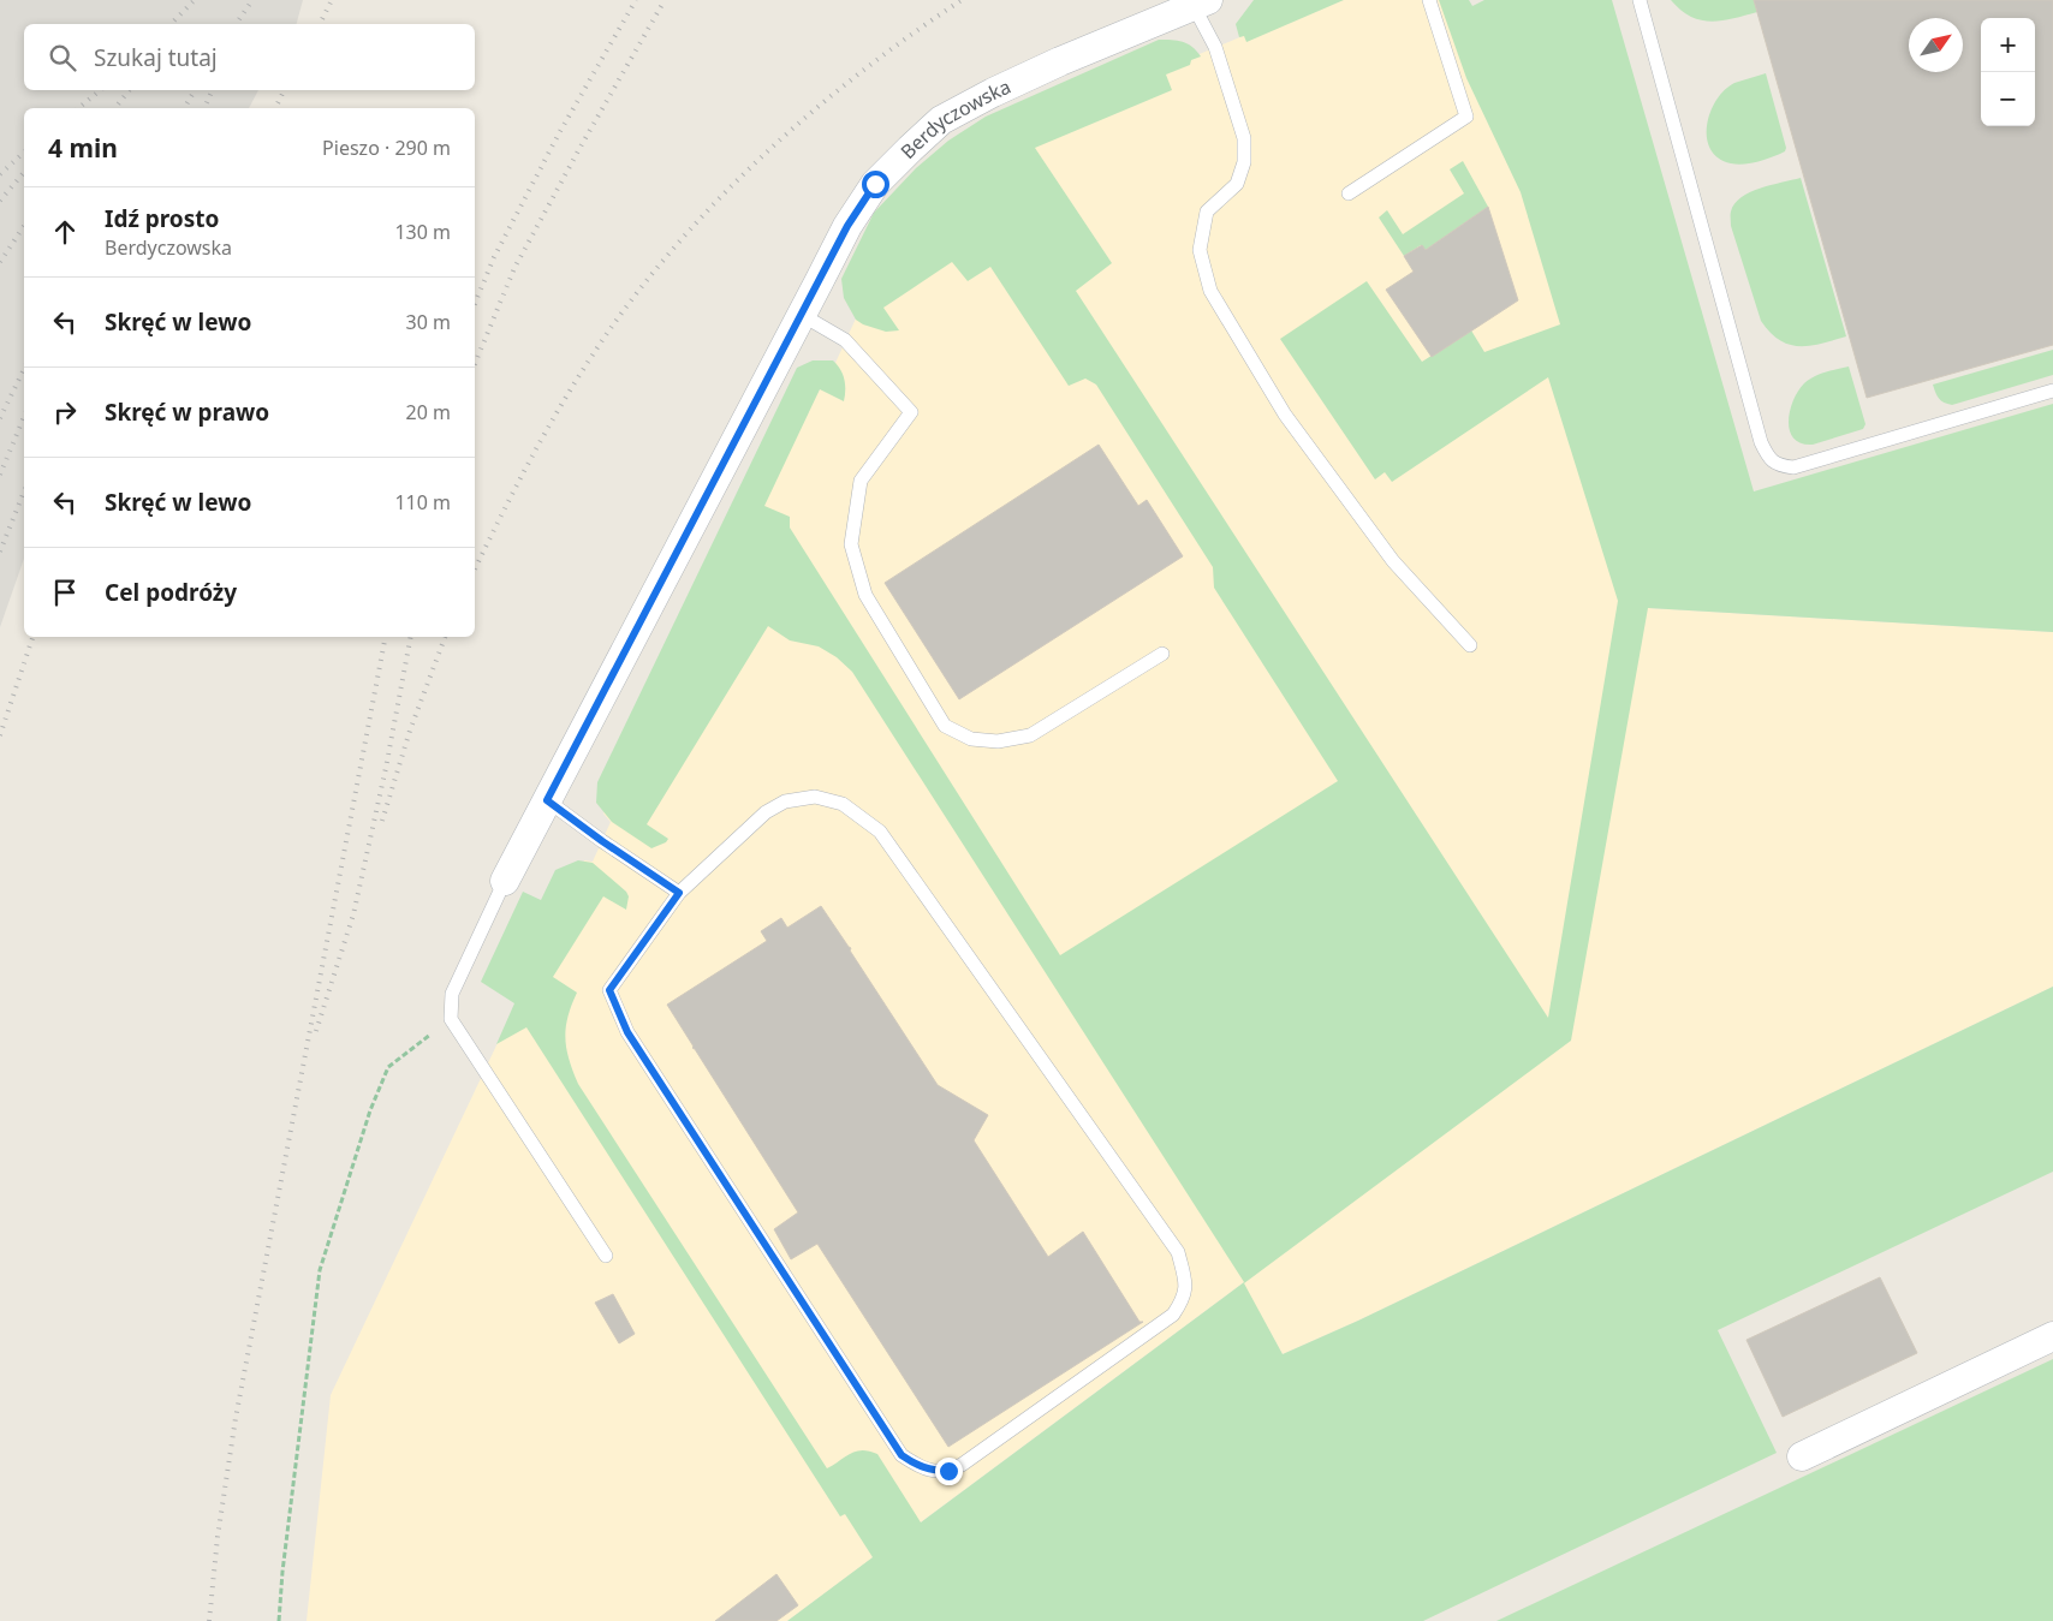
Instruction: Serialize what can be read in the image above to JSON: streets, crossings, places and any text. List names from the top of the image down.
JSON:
{
  "streets": {
    "street": ["Berdyczowska"]
  },
  "north": "top right",
  "page": {
    "map_buttons": ["+", "−"],
    "search": "Szukaj tutaj",
    "heading": ["4 min", "Pieszo · 290 m"],
    "list": [
      ["Idź prosto", "Berdyczowska", "130 m"],
      ["Skręć w lewo", "30 m"],
      ["Skręć w prawo", "20 m"],
      ["Skręć w lewo", "110 m"],
      "Cel podróży"
    ]
  }
}
